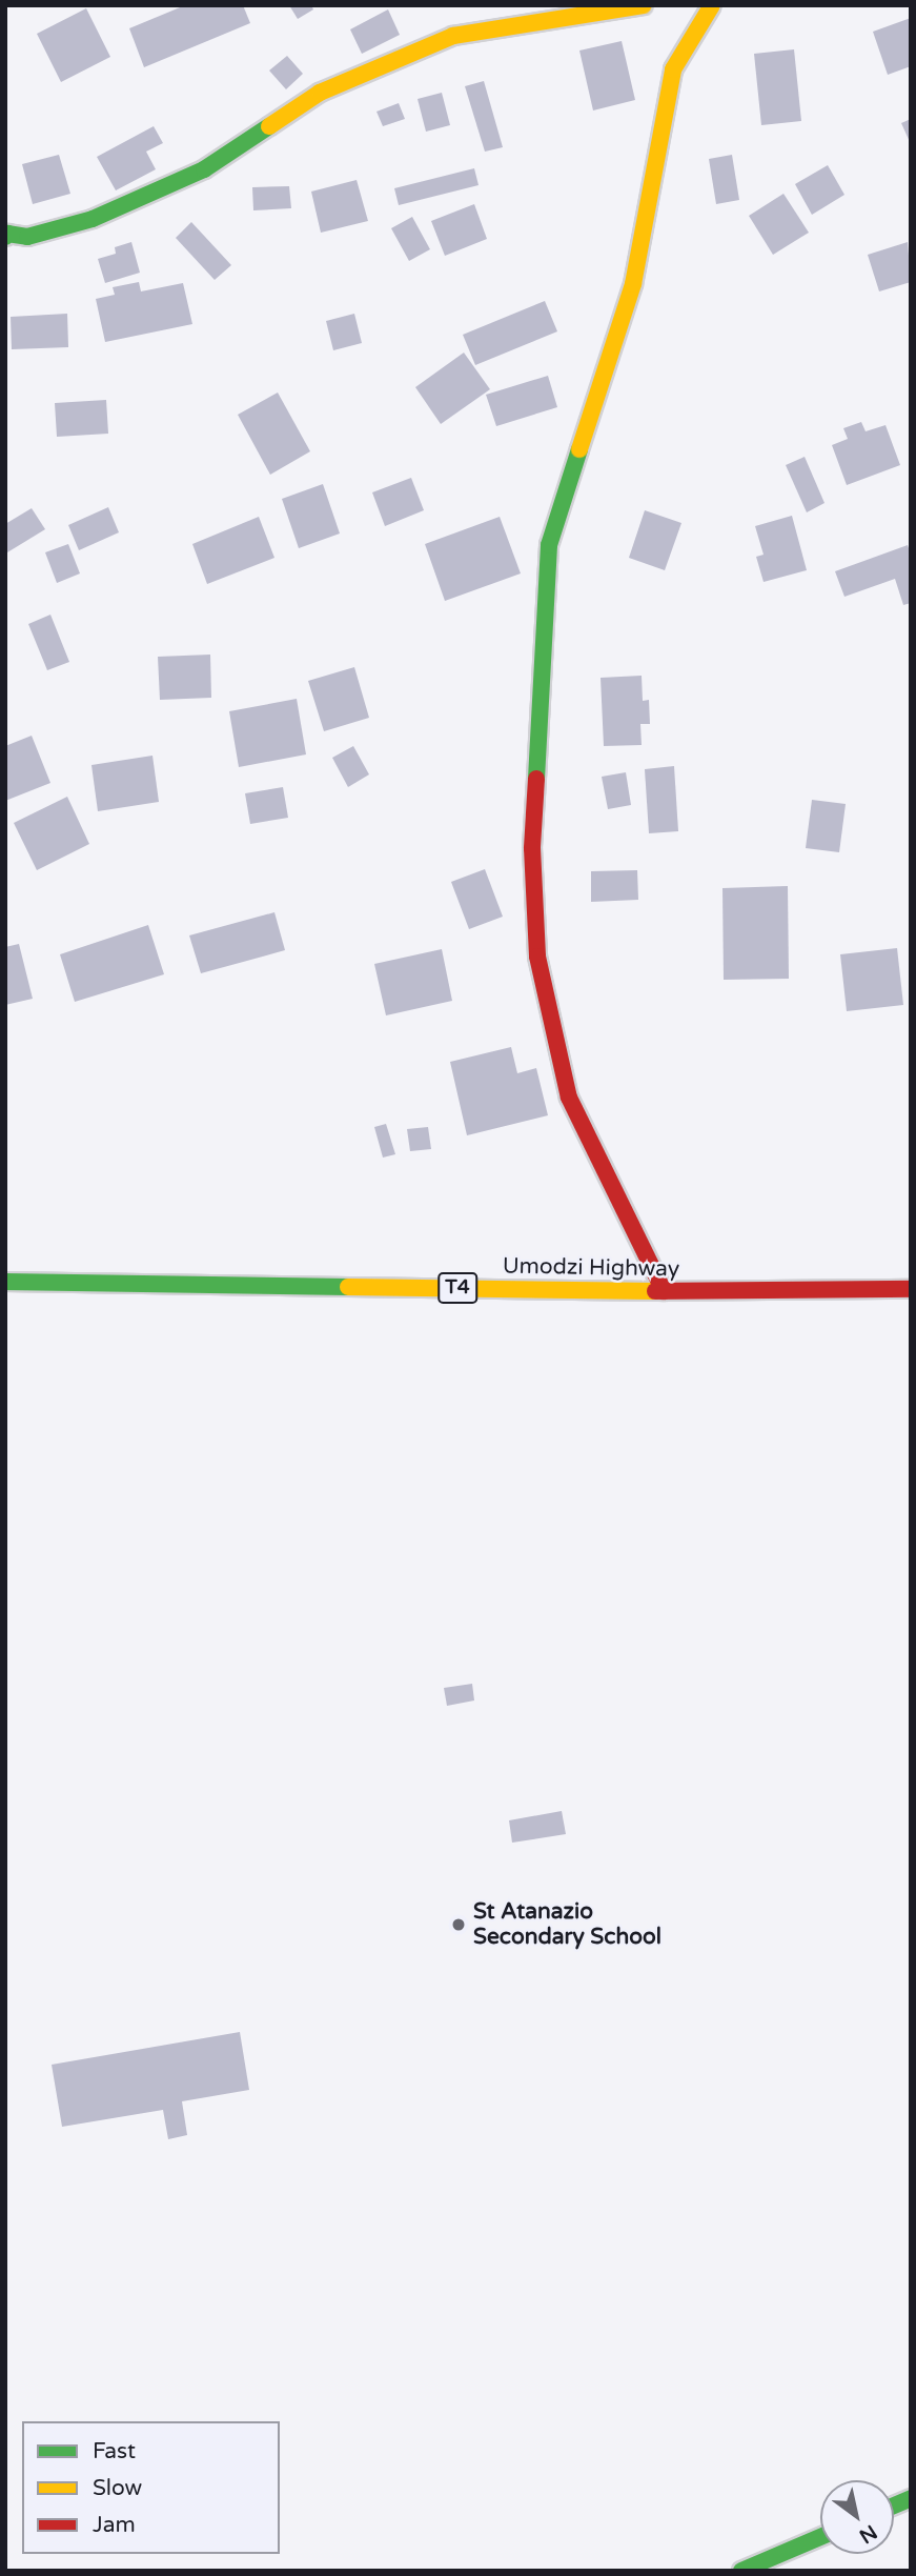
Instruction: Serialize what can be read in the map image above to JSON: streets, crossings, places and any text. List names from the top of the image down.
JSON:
{
  "streets": {
    "main road": ["Umodzi Highway", "T4"]
  },
  "places": ["St Atanazio Secondary School"],
  "legend": ["Fast", "Slow", "Jam"],
  "north": "bottom right"
}
